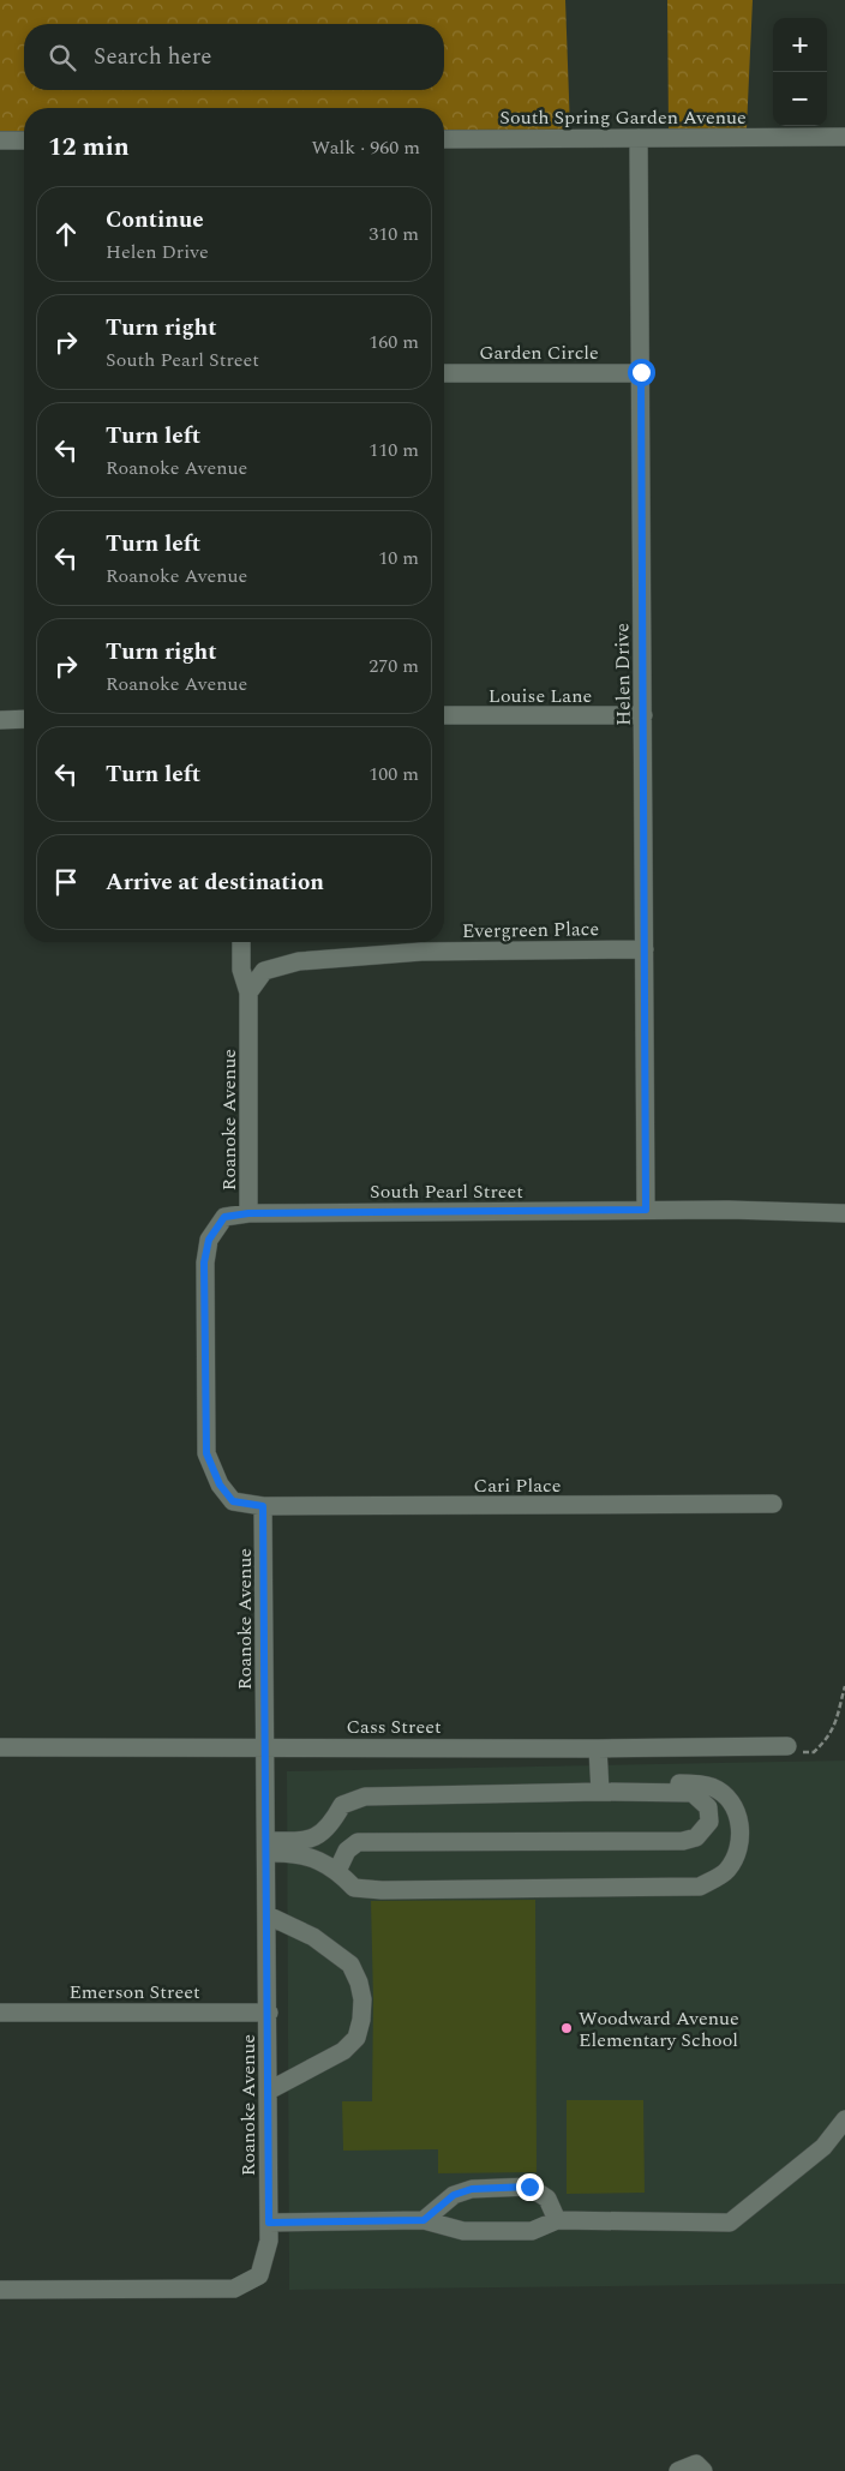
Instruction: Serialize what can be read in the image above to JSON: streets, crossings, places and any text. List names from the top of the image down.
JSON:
{
  "streets": {
    "street": [
      "South Spring Garden Avenue",
      "Garden Circle",
      "Helen Drive",
      "Louise Lane",
      "Evergreen Place",
      "Roanoke Avenue",
      "South Pearl Street",
      "Cari Place",
      "Cass Street",
      "Emerson Street"
    ]
  },
  "crossings": [
    ["South Spring Garden Avenue", "Helen Drive"],
    ["Garden Circle", "Helen Drive"],
    ["Helen Drive", "Louise Lane"],
    ["Helen Drive", "Evergreen Place"],
    ["Helen Drive", "South Pearl Street"],
    ["Evergreen Place", "Roanoke Avenue"],
    ["Roanoke Avenue", "South Pearl Street"],
    ["Roanoke Avenue", "Cari Place"],
    ["Roanoke Avenue", "Cass Street"],
    ["Roanoke Avenue", "Emerson Street"]
  ],
  "places": ["Woodward Avenue Elementary School"],
  "page": {
    "map_buttons": ["+", "−"],
    "search": "Search here",
    "heading": ["12 min", "Walk · 960 m"],
    "list": [
      ["Continue", "Helen Drive", "310 m"],
      ["Turn right", "South Pearl Street", "160 m"],
      ["Turn left", "Roanoke Avenue", "110 m"],
      ["Turn left", "Roanoke Avenue", "10 m"],
      ["Turn right", "Roanoke Avenue", "270 m"],
      ["Turn left", "100 m"],
      "Arrive at destination"
    ]
  }
}
